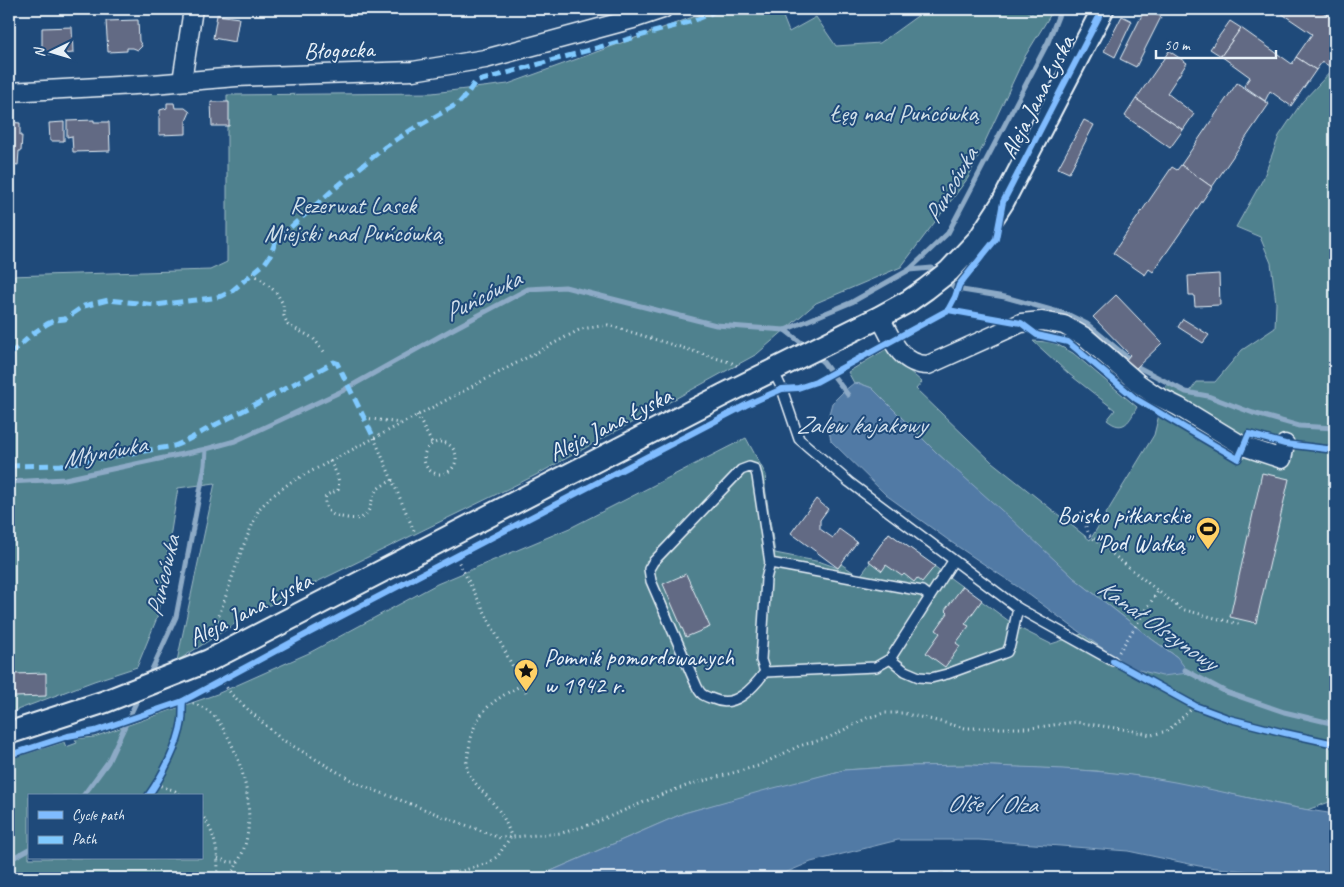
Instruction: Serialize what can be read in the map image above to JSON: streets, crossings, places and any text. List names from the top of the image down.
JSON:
{
  "streets": {
    "street": ["Błogocka", "Aleja Jana Łyska"]
  },
  "water": [
    "Puńcówka",
    "Zalew kajakowy",
    "Młynówka",
    "Kanał Olszynowy",
    "Olše / Olza"
  ],
  "parks": ["Łęg nad Puńcówką", "Rezerwat Lasek Miejski nad Puńcówką"],
  "places": {
    "sports": ["Boisko piłkarskie \"Pod Wałką\""],
    "place": ["Pomnik pomordowanych w 1942 r."]
  },
  "legend": ["Cycle path", "Path"],
  "scale_bar": "50 m",
  "north": "left"
}
